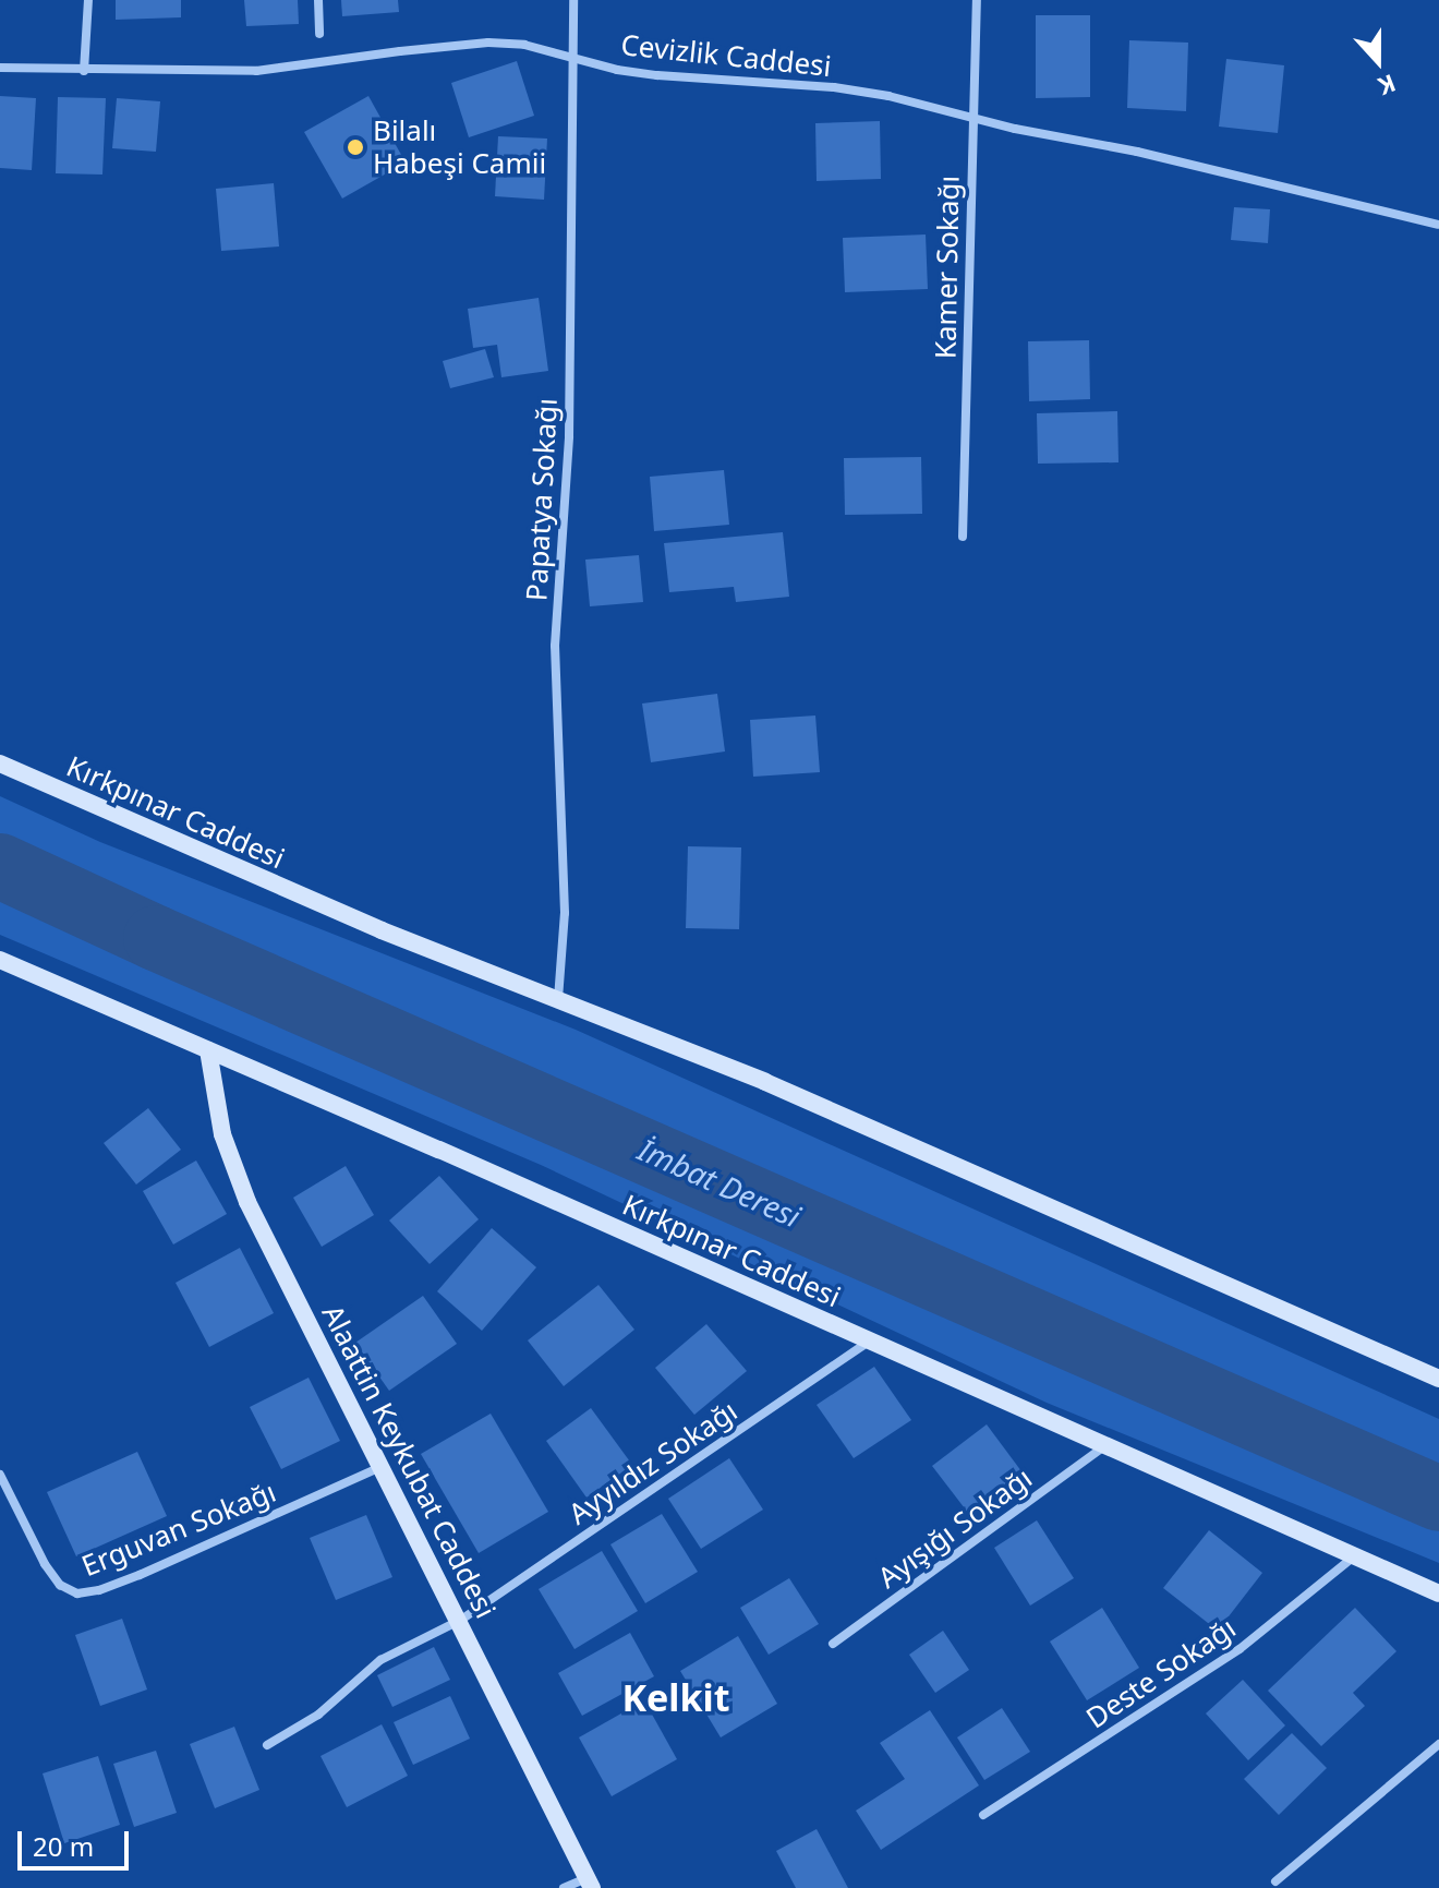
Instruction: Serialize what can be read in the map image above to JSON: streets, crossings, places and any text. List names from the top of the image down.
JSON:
{
  "streets": {
    "street": [
      "Cevizlik Caddesi",
      "Kamer Sokağı",
      "Papatya Sokağı",
      "Kırkpınar Caddesi",
      "Alaattin Keykubat Caddesi",
      "Ayyıldız Sokağı",
      "Ayışığı Sokağı",
      "Erguvan Sokağı",
      "Deste Sokağı"
    ]
  },
  "crossings": [
    ["Cevizlik Caddesi", "Kamer Sokağı"],
    ["Cevizlik Caddesi", "Papatya Sokağı"],
    ["Papatya Sokağı", "Kırkpınar Caddesi"],
    ["Kırkpınar Caddesi", "Alaattin Keykubat Caddesi"],
    ["Kırkpınar Caddesi", "Ayyıldız Sokağı"],
    ["Kırkpınar Caddesi", "Ayışığı Sokağı"],
    ["Kırkpınar Caddesi", "Deste Sokağı"],
    ["Alaattin Keykubat Caddesi", "Ayyıldız Sokağı"],
    ["Alaattin Keykubat Caddesi", "Erguvan Sokağı"]
  ],
  "districts": ["Kelkit"],
  "water": ["İmbat Deresi"],
  "places": ["Bilalı Habeşi Camii"],
  "scale_bar": "20 m",
  "north": "bottom"
}
